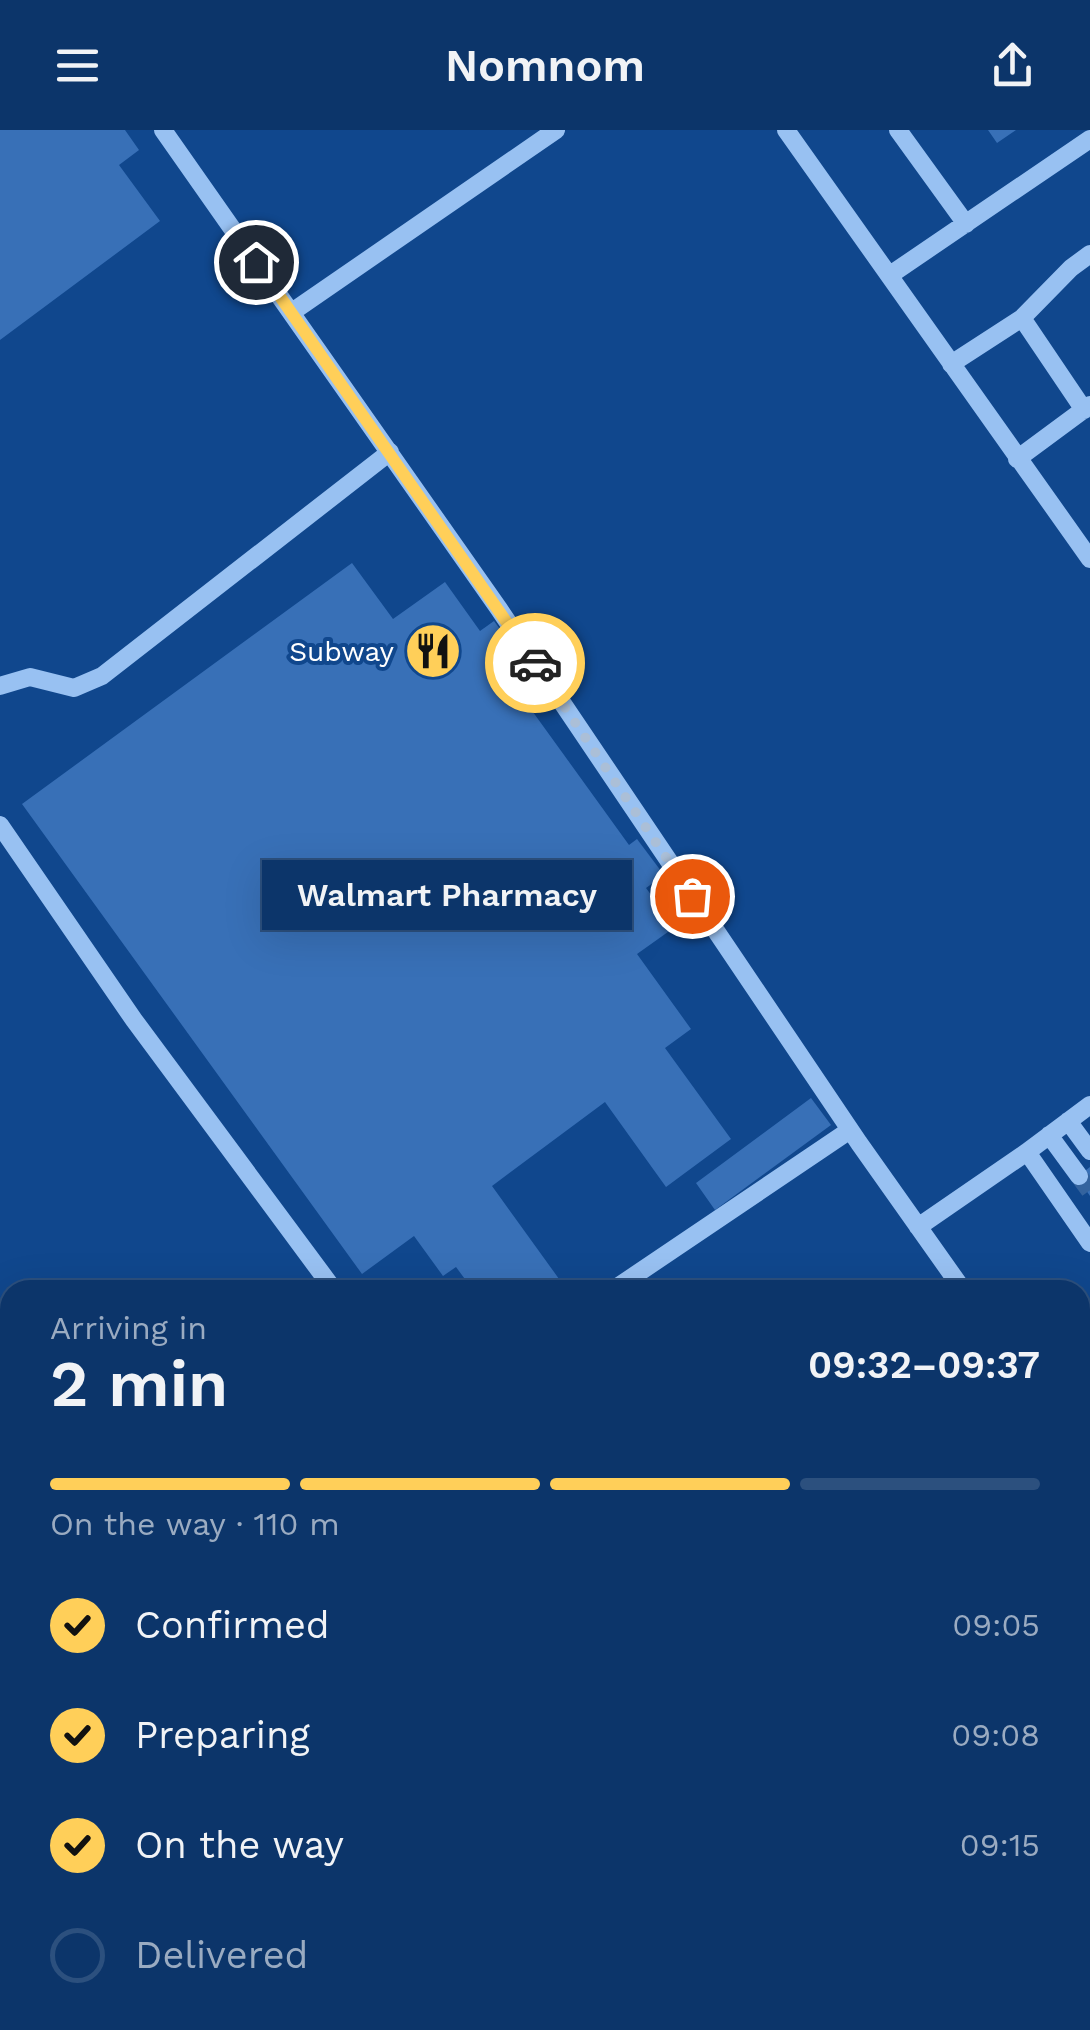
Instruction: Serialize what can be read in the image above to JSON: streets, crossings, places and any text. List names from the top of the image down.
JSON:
{
  "places": {
    "restaurant": ["Subway"],
    "other": ["Walmart Pharmacy"]
  },
  "page": {
    "header": "Nomnom",
    "bubble": "Walmart Pharmacy",
    "heading": ["2 min", "Arriving in", "09:32–09:37"],
    "bar": "On the way · 110 m",
    "list": [
      ["Confirmed", "09:05"],
      ["Preparing", "09:08"],
      ["On the way", "09:15"],
      "Delivered"
    ]
  }
}
